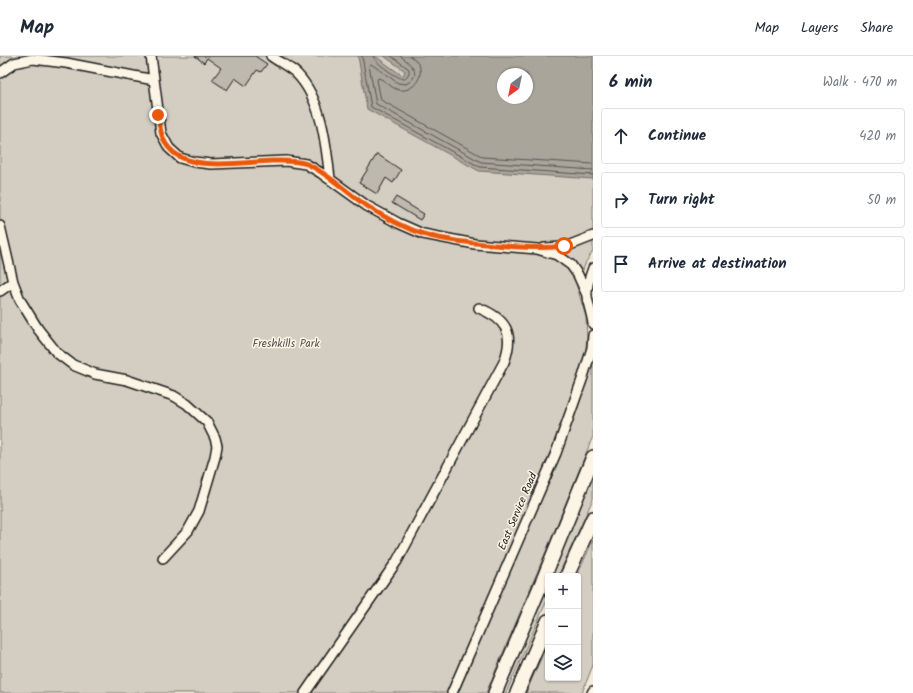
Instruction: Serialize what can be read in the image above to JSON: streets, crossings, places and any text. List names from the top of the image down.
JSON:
{
  "streets": {
    "street": ["East Service Road"]
  },
  "parks": ["Freshkills Park"],
  "north": "bottom left",
  "page": {
    "header": "Map",
    "nav": ["Map", "Layers", "Share"],
    "heading": ["6 min", "Walk · 470 m"],
    "list": [
      ["Continue", "420 m"],
      ["Turn right", "50 m"],
      "Arrive at destination"
    ],
    "map_buttons": ["+", "−"]
  }
}
